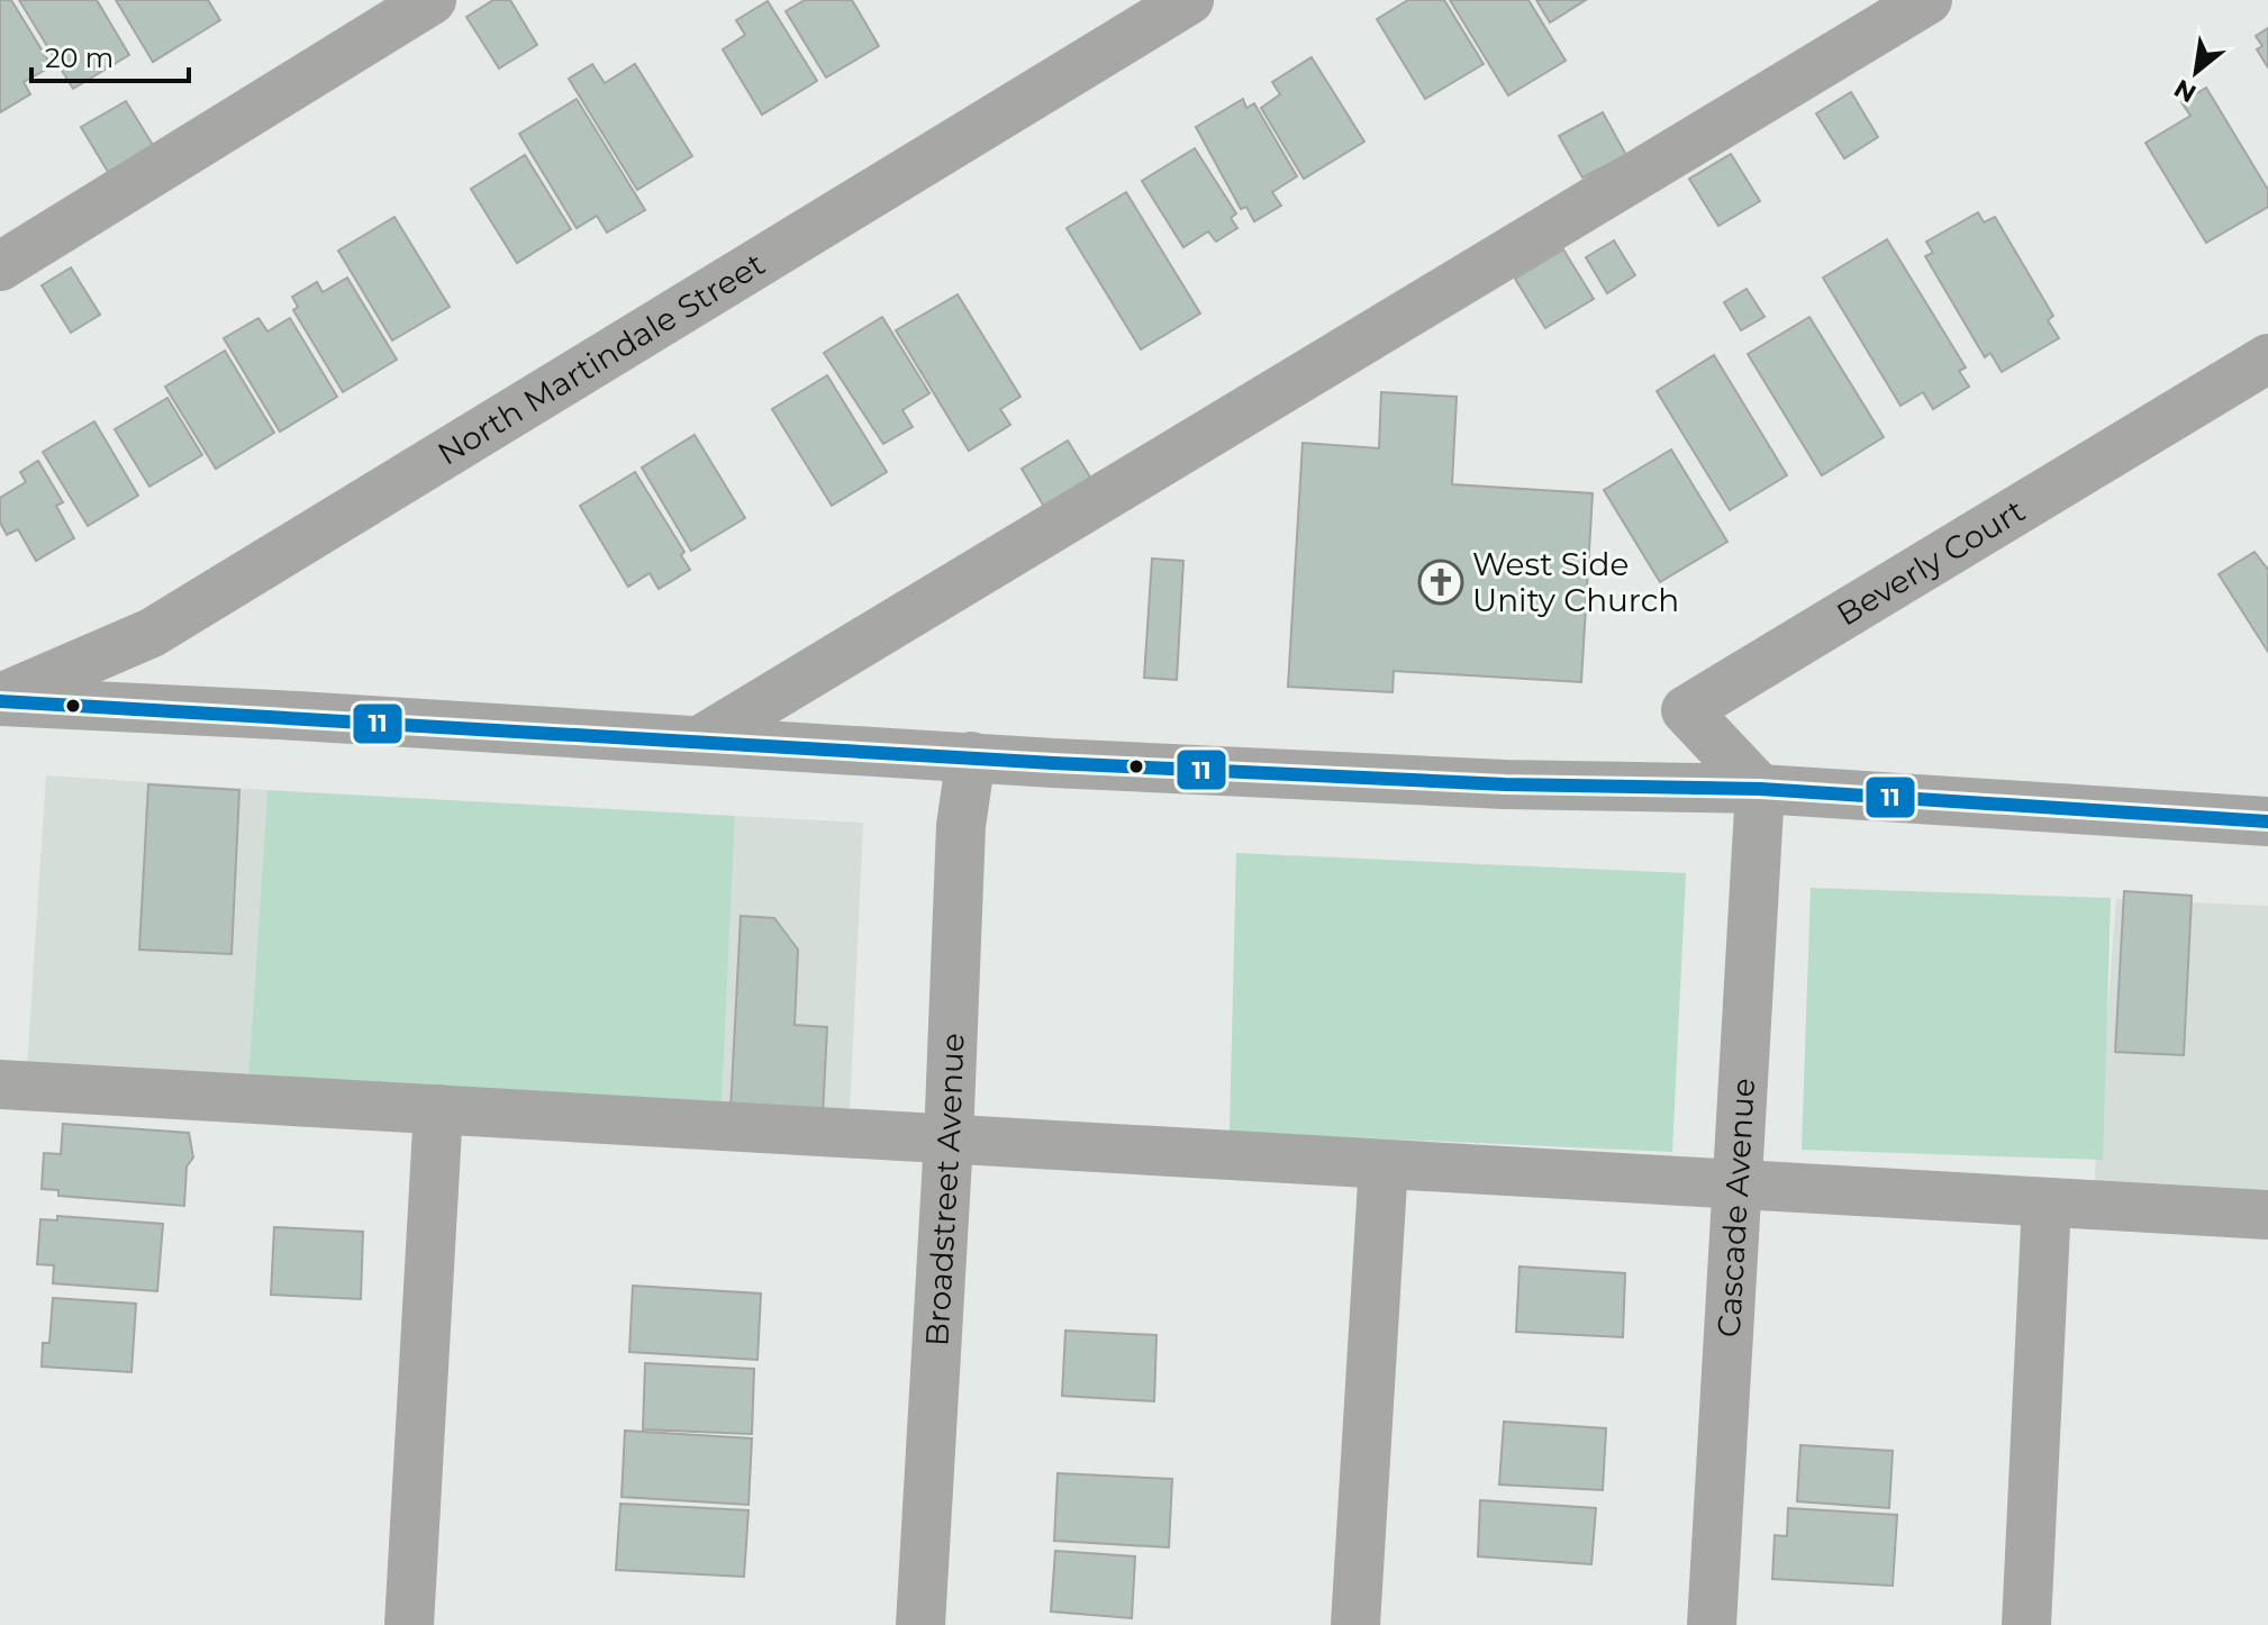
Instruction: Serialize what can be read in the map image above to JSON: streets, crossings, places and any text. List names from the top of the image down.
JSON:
{
  "streets": {
    "street": [
      "North Martindale Street",
      "Beverly Court",
      "Broadstreet Avenue",
      "Cascade Avenue"
    ]
  },
  "crossings": [
    ["Beverly Court", "Cascade Avenue"]
  ],
  "places": {
    "church": ["West Side Unity Church"]
  },
  "lines": ["transit line 11"],
  "scale_bar": "20 m",
  "north": "bottom left"
}
